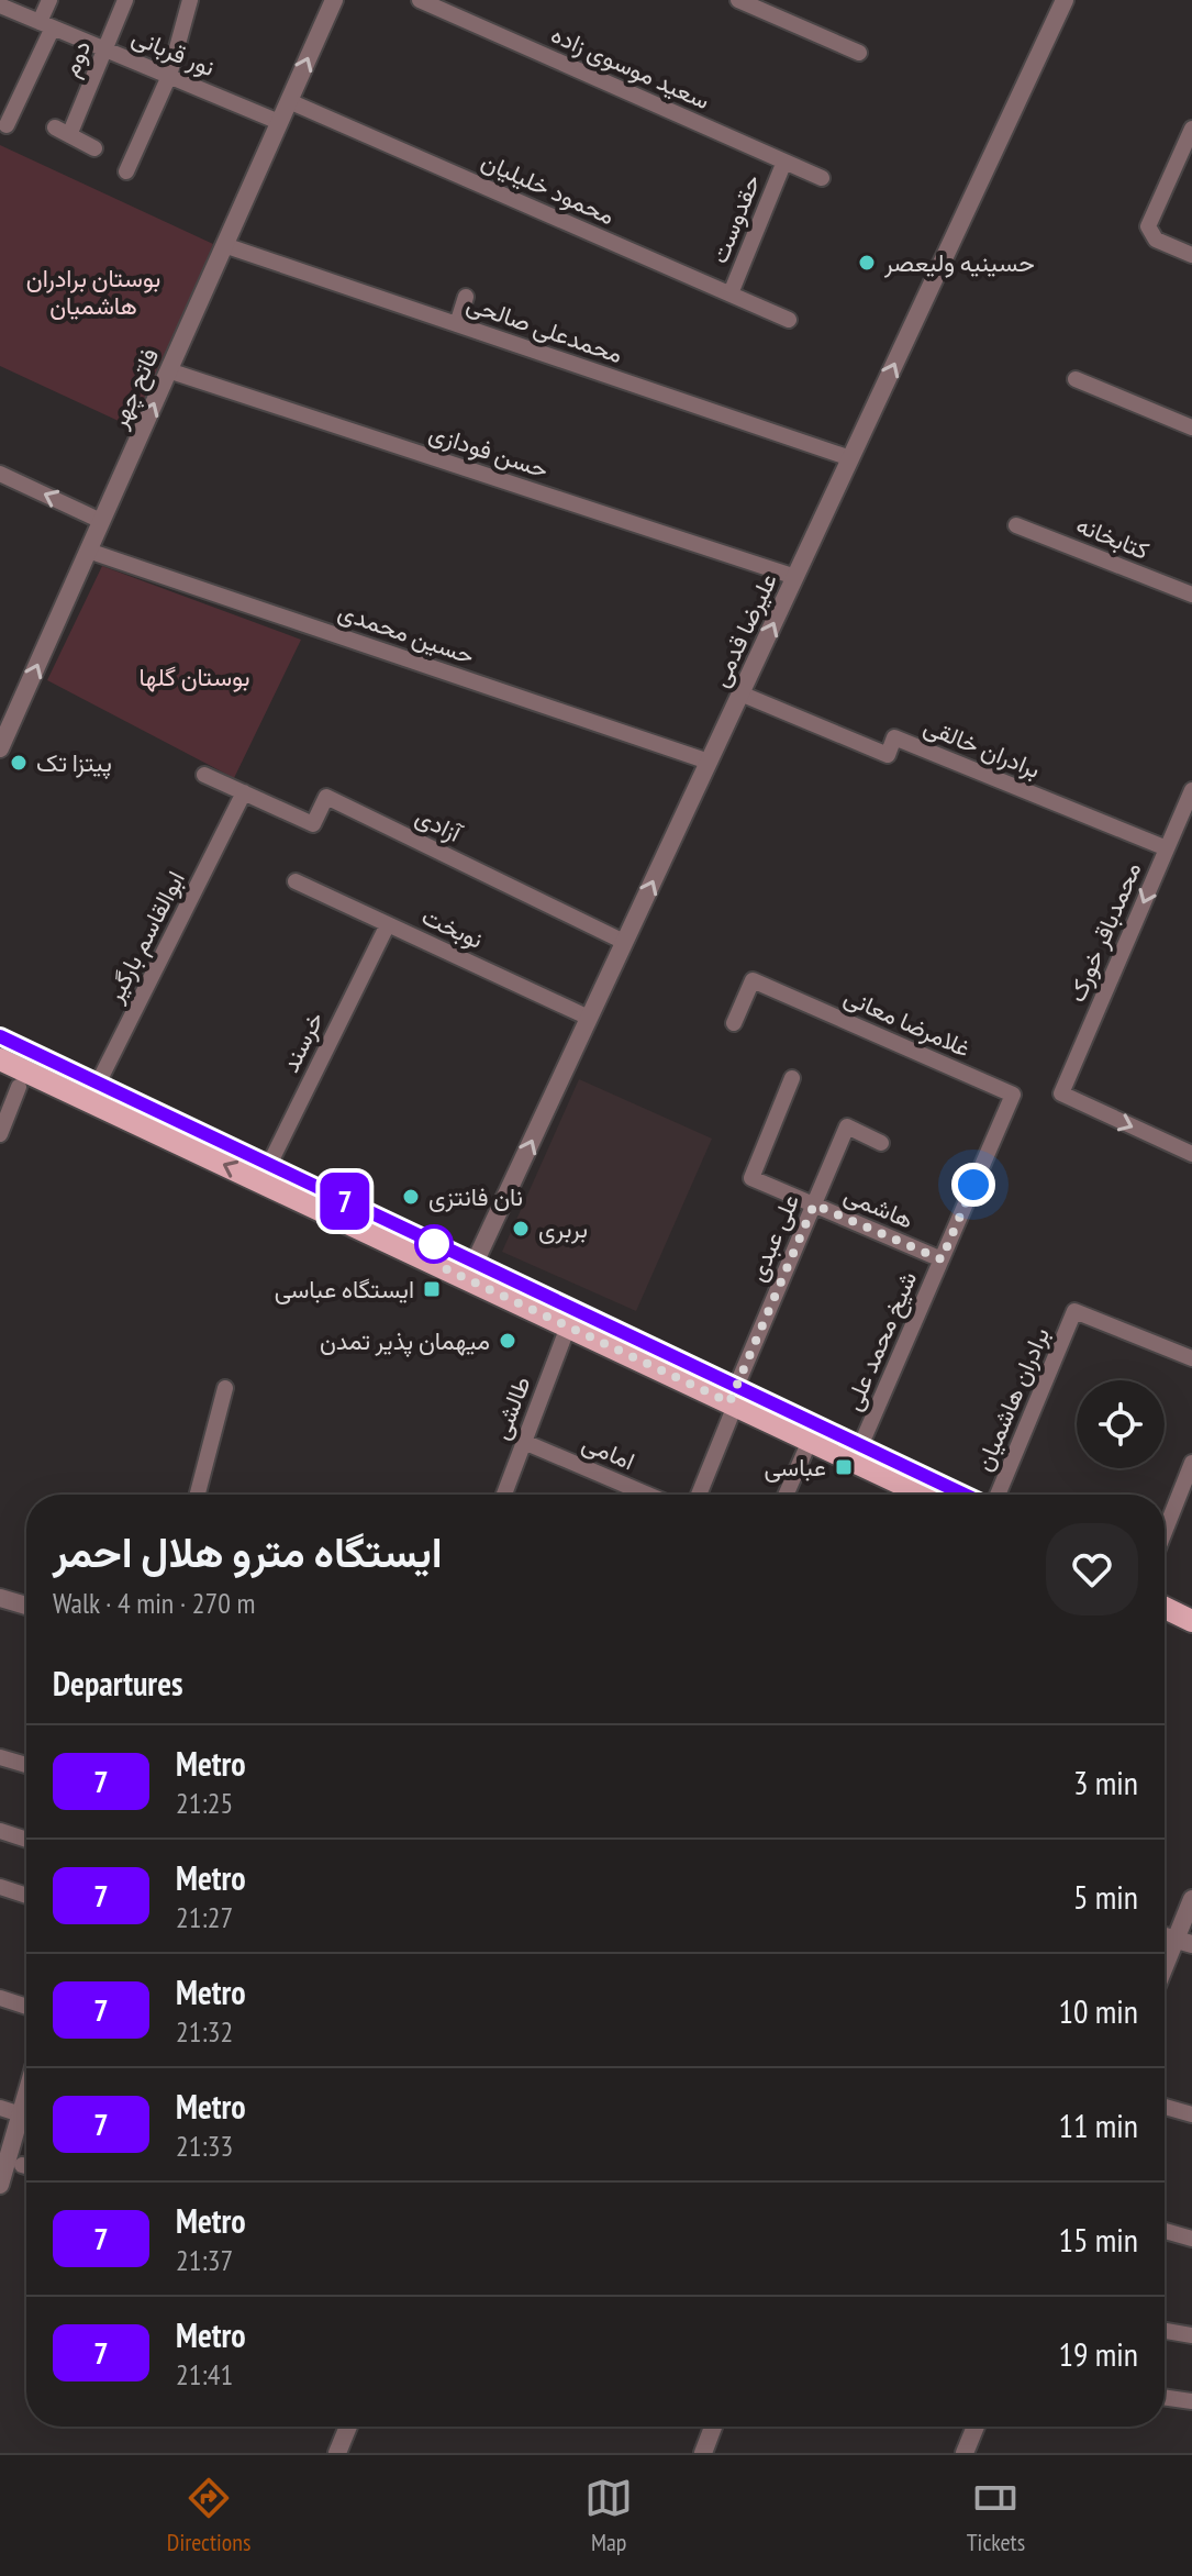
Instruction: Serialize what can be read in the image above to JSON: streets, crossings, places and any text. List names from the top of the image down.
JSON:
{
  "streets": {
    "street": [
      "نور قربانی",
      "دوم",
      "سعید موسوی زاده",
      "محمود خلیلیان",
      "حقدوست",
      "محمدعلی صالحی",
      "فاتح چهر",
      "حسن فودازی",
      "کتابخانه",
      "علیرضا قدمی",
      "حسین محمدی",
      "برادران خالقی",
      "آزادی",
      "نوبخت",
      "محمدباقر خورک",
      "ابوالقاسم بارگیر",
      "غلامرضا معانی",
      "خرسند",
      "هاشمی",
      "علی عبدی",
      "شیخ محمد علی",
      "برادران هاشمیان",
      "طالشی",
      "امامی"
    ]
  },
  "crossings": [
    ["نور قربانی", "دوم"],
    ["نور قربانی", "فاتح چهر"],
    ["سعید موسوی زاده", "حقدوست"],
    ["محمود خلیلیان", "حقدوست"],
    ["محمود خلیلیان", "فاتح چهر"],
    ["محمدعلی صالحی", "فاتح چهر"],
    ["محمدعلی صالحی", "علیرضا قدمی"],
    ["فاتح چهر", "حسن فودازی"],
    ["فاتح چهر", "حسین محمدی"],
    ["حسن فودازی", "علیرضا قدمی"],
    ["علیرضا قدمی", "حسین محمدی"],
    ["علیرضا قدمی", "برادران خالقی"],
    ["علیرضا قدمی", "آزادی"],
    ["علیرضا قدمی", "نوبخت"],
    ["برادران خالقی", "محمدباقر خورک"],
    ["آزادی", "ابوالقاسم بارگیر"],
    ["نوبخت", "خرسند"],
    ["غلامرضا معانی", "شیخ محمد علی"],
    ["هاشمی", "علی عبدی"],
    ["هاشمی", "شیخ محمد علی"],
    ["طالشی", "امامی"]
  ],
  "one_way": ["فاتح چهر", "علیرضا قدمی"],
  "parks": ["بوستان برادران هاشمیان", "بوستان گلها"],
  "places": {
    "other": [
      "حسینیه ولیعصر",
      "پیتزا تک",
      "نان فانتزی",
      "بربری",
      "میهمان پذیر تمدن"
    ],
    "transit": ["ایستگاه عباسی", "عباسی"]
  },
  "lines": ["metro line 7"],
  "page": {
    "on_map": "7",
    "heading": [
      ["ایستگاه مترو هلال احمر", "Walk · 4 min · 270 m"],
      "Departures"
    ],
    "list": [
      {
        "mark": "7",
        "name": "Metro",
        "note": "21:25",
        "value": "3 min"
      },
      {
        "mark": "7",
        "name": "Metro",
        "note": "21:27",
        "value": "5 min"
      },
      {
        "mark": "7",
        "name": "Metro",
        "note": "21:32",
        "value": "10 min"
      },
      {
        "mark": "7",
        "name": "Metro",
        "note": "21:33",
        "value": "11 min"
      },
      {
        "mark": "7",
        "name": "Metro",
        "note": "21:37",
        "value": "15 min"
      },
      {
        "mark": "7",
        "name": "Metro",
        "note": "21:41",
        "value": "19 min"
      }
    ],
    "tabs": ["Directions", "Map", "Tickets"]
  }
}
